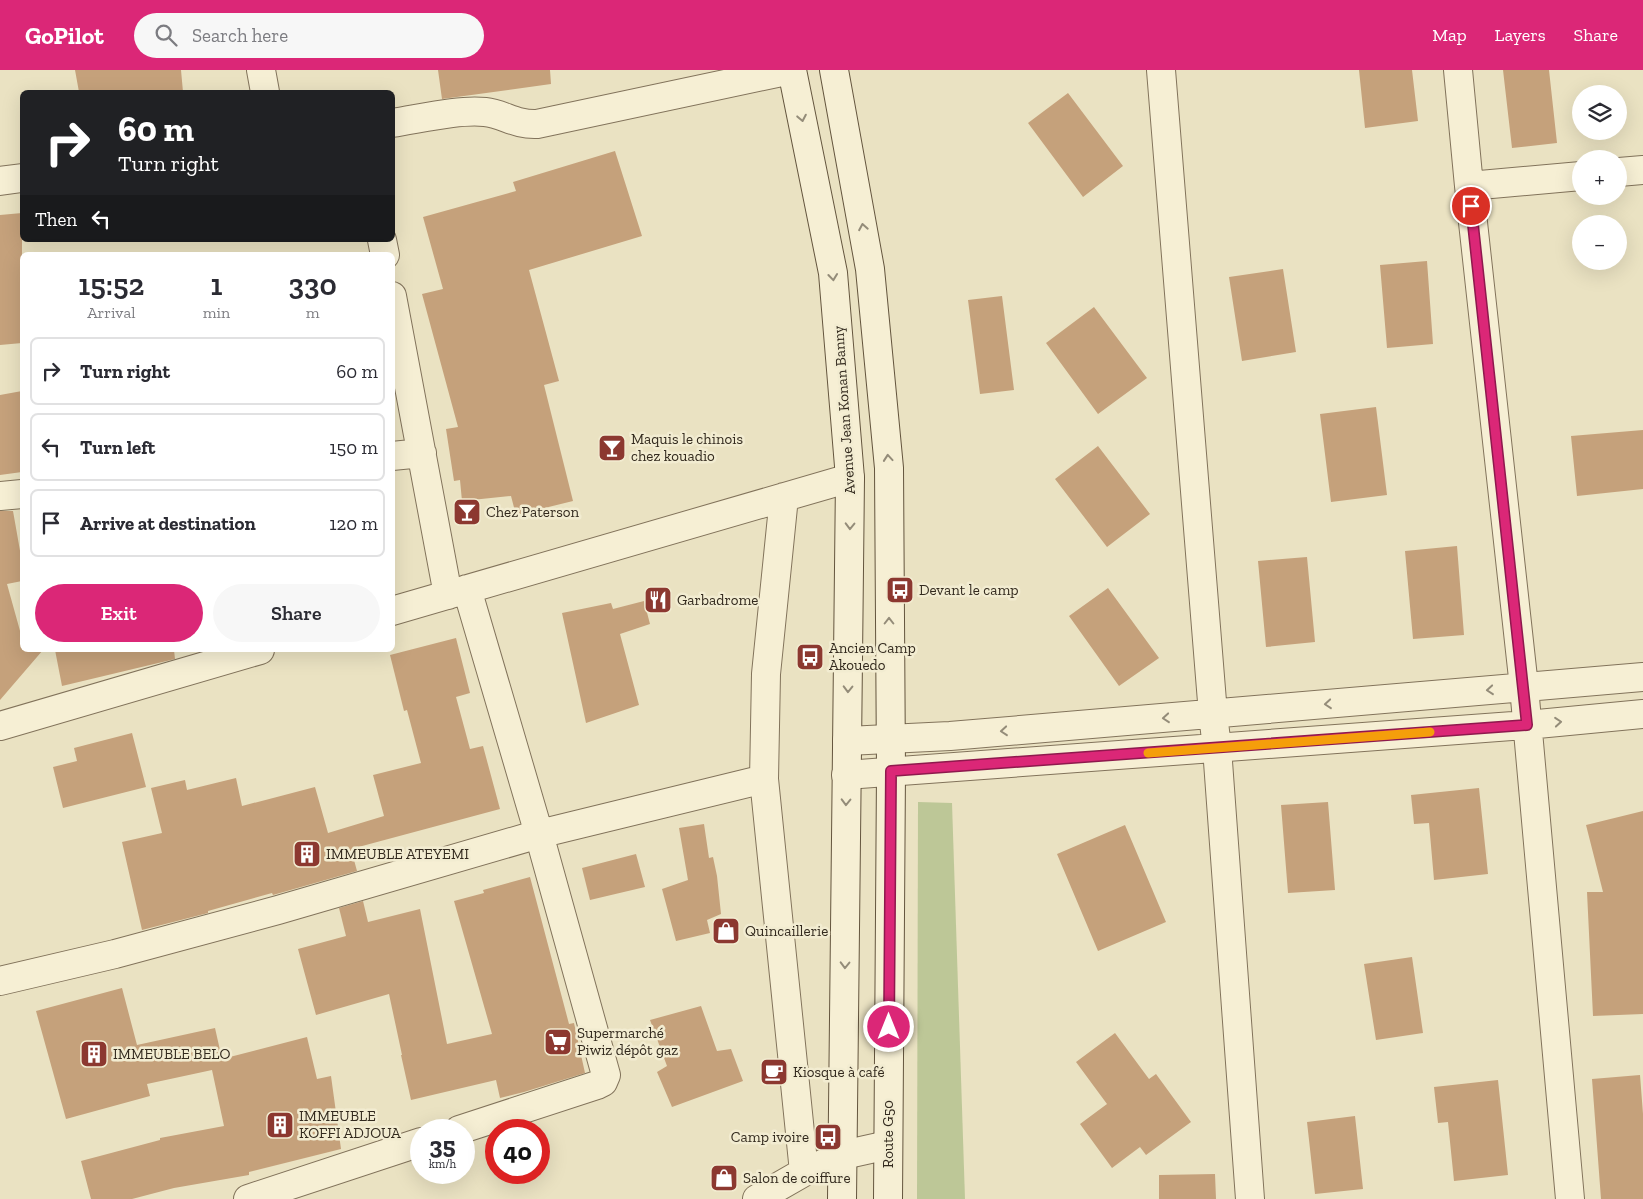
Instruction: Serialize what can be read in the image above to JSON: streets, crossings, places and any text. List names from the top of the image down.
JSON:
{
  "streets": {
    "street": ["Avenue Jean Konan Banny", "Route G50"]
  },
  "places": {
    "bar": ["Maquis le chinois chez kouadio", "Chez Paterson"],
    "bus stop": ["Devant le camp", "Ancien Camp Akouedo", "Camp ivoire"],
    "restaurant": ["Garbadrome"],
    "building": ["IMMEUBLE ATEYEMI", "IMMEUBLE BELO", "IMMEUBLE KOFFI ADJOUA"],
    "shop": ["Quincaillerie", "Salon de coiffure"],
    "supermarket": ["Supermarché Piwiz dépôt gaz"],
    "cafe": ["Kiosque à café"]
  },
  "page": {
    "header": "GoPilot",
    "search": "Search here",
    "nav": ["Map", "Layers", "Share"],
    "map_buttons": ["+", "−"],
    "turn": ["60 m", "Turn right"],
    "then": "Then",
    "eta": [
      "15:52",
      "Arrival",
      "1",
      "min",
      "330",
      "m"
    ],
    "list": [
      {
        "name": "Turn right",
        "value": "60 m"
      },
      {
        "name": "Turn left",
        "value": "150 m"
      },
      {
        "name": "Arrive at destination",
        "value": "120 m"
      }
    ],
    "buttons": ["Exit", "Share"],
    "speed": "35 km/h",
    "limit": "40"
  }
}
